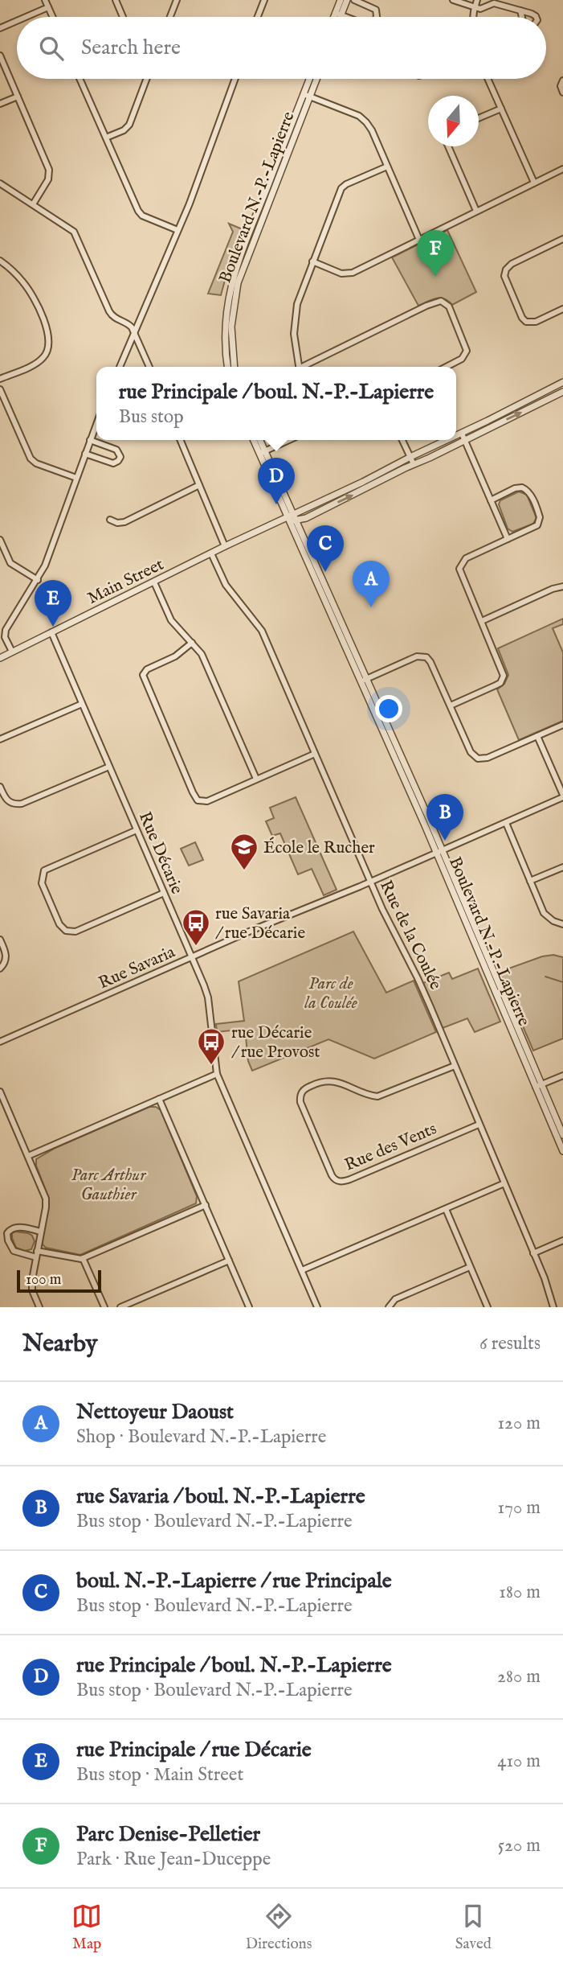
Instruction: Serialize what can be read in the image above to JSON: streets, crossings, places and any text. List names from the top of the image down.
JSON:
{
  "streets": {
    "street": [
      "Boulevard N.-P.-Lapierre",
      "Main Street",
      "Rue Décarie",
      "Rue de la Coulée",
      "Rue Savaria",
      "Rue des Vents"
    ]
  },
  "crossings": [
    ["Boulevard N.-P.-Lapierre", "Main Street"],
    ["Boulevard N.-P.-Lapierre", "Rue Savaria"],
    ["Main Street", "Rue Décarie"],
    ["Main Street", "Rue de la Coulée"],
    ["Rue Décarie", "Rue Savaria"],
    ["Rue de la Coulée", "Rue Savaria"],
    ["Rue de la Coulée", "Rue des Vents"]
  ],
  "parks": ["Parc de la Coulée", "Parc Arthur Gauthier"],
  "places": {
    "school or university": ["École le Rucher"],
    "bus stop": ["rue Savaria / rue Décarie", "rue Décarie / rue Provost"]
  },
  "scale_bar": "100 m",
  "north": "bottom",
  "page": {
    "search": "Search here",
    "pins": [
      "F",
      "D",
      "C",
      "A",
      "E",
      "B"
    ],
    "popup": ["rue Principale / boul. N.-P.-Lapierre", "Bus stop"],
    "scale": "100 m",
    "heading": ["Nearby", "6 results"],
    "list": [
      {
        "mark": "A",
        "name": "Nettoyeur Daoust",
        "note": "Shop · Boulevard N.-P.-Lapierre",
        "value": "120 m"
      },
      {
        "mark": "B",
        "name": "rue Savaria / boul. N.-P.-Lapierre",
        "note": "Bus stop · Boulevard N.-P.-Lapierre",
        "value": "170 m"
      },
      {
        "mark": "C",
        "name": "boul. N.-P.-Lapierre / rue Principale",
        "note": "Bus stop · Boulevard N.-P.-Lapierre",
        "value": "180 m"
      },
      {
        "mark": "D",
        "name": "rue Principale / boul. N.-P.-Lapierre",
        "note": "Bus stop · Boulevard N.-P.-Lapierre",
        "value": "280 m"
      },
      {
        "mark": "E",
        "name": "rue Principale / rue Décarie",
        "note": "Bus stop · Main Street",
        "value": "410 m"
      },
      {
        "mark": "F",
        "name": "Parc Denise-Pelletier",
        "note": "Park · Rue Jean-Duceppe",
        "value": "520 m"
      }
    ],
    "nav": ["Map", "Directions", "Saved"]
  }
}
